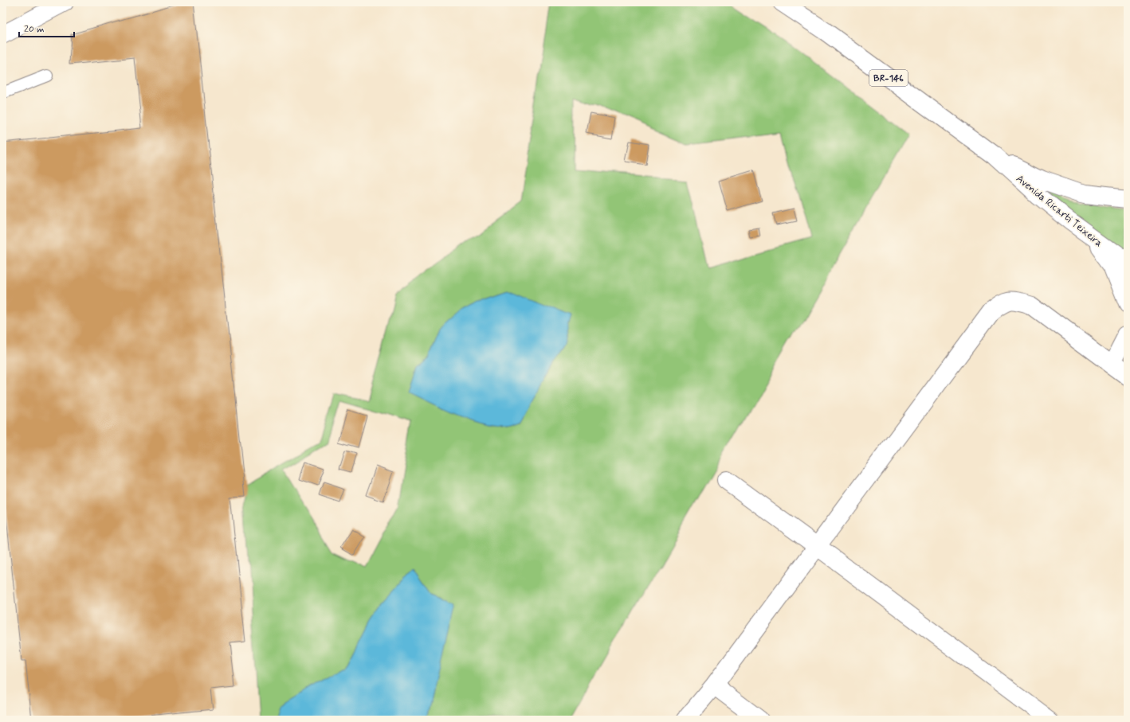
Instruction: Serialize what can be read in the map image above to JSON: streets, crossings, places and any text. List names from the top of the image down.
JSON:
{
  "streets": {
    "street": ["BR-146", "Avenida Ricarti Teixeira"]
  },
  "scale_bar": "20 m"
}
